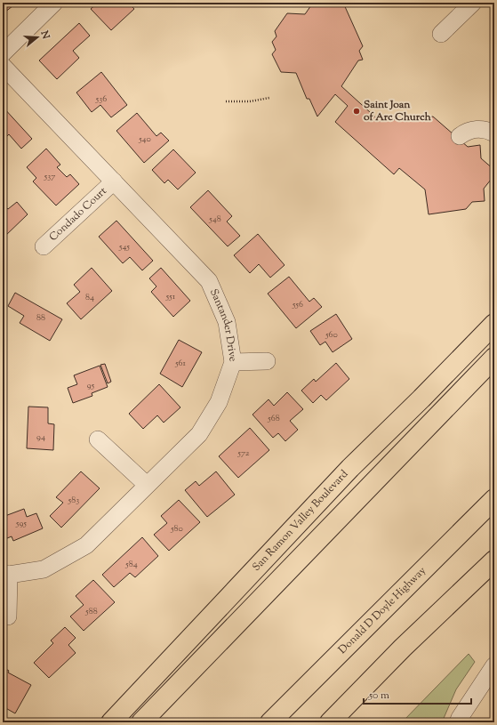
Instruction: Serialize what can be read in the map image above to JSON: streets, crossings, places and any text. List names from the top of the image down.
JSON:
{
  "streets": {
    "main road": ["San Ramon Valley Boulevard", "Donald D Doyle Highway"],
    "street": ["Condado Court", "Santander Drive"]
  },
  "crossings": [
    ["Condado Court", "Santander Drive"]
  ],
  "places": ["Saint Joan of Arc Church"],
  "house_numbers": [
    "536",
    "540",
    "537",
    "548",
    "545",
    "551",
    "84",
    "556",
    "88",
    "560",
    "561",
    "95",
    "568",
    "94",
    "572",
    "583",
    "595",
    "580",
    "584",
    "588"
  ],
  "scale_bar": "50 m",
  "north": "right"
}
